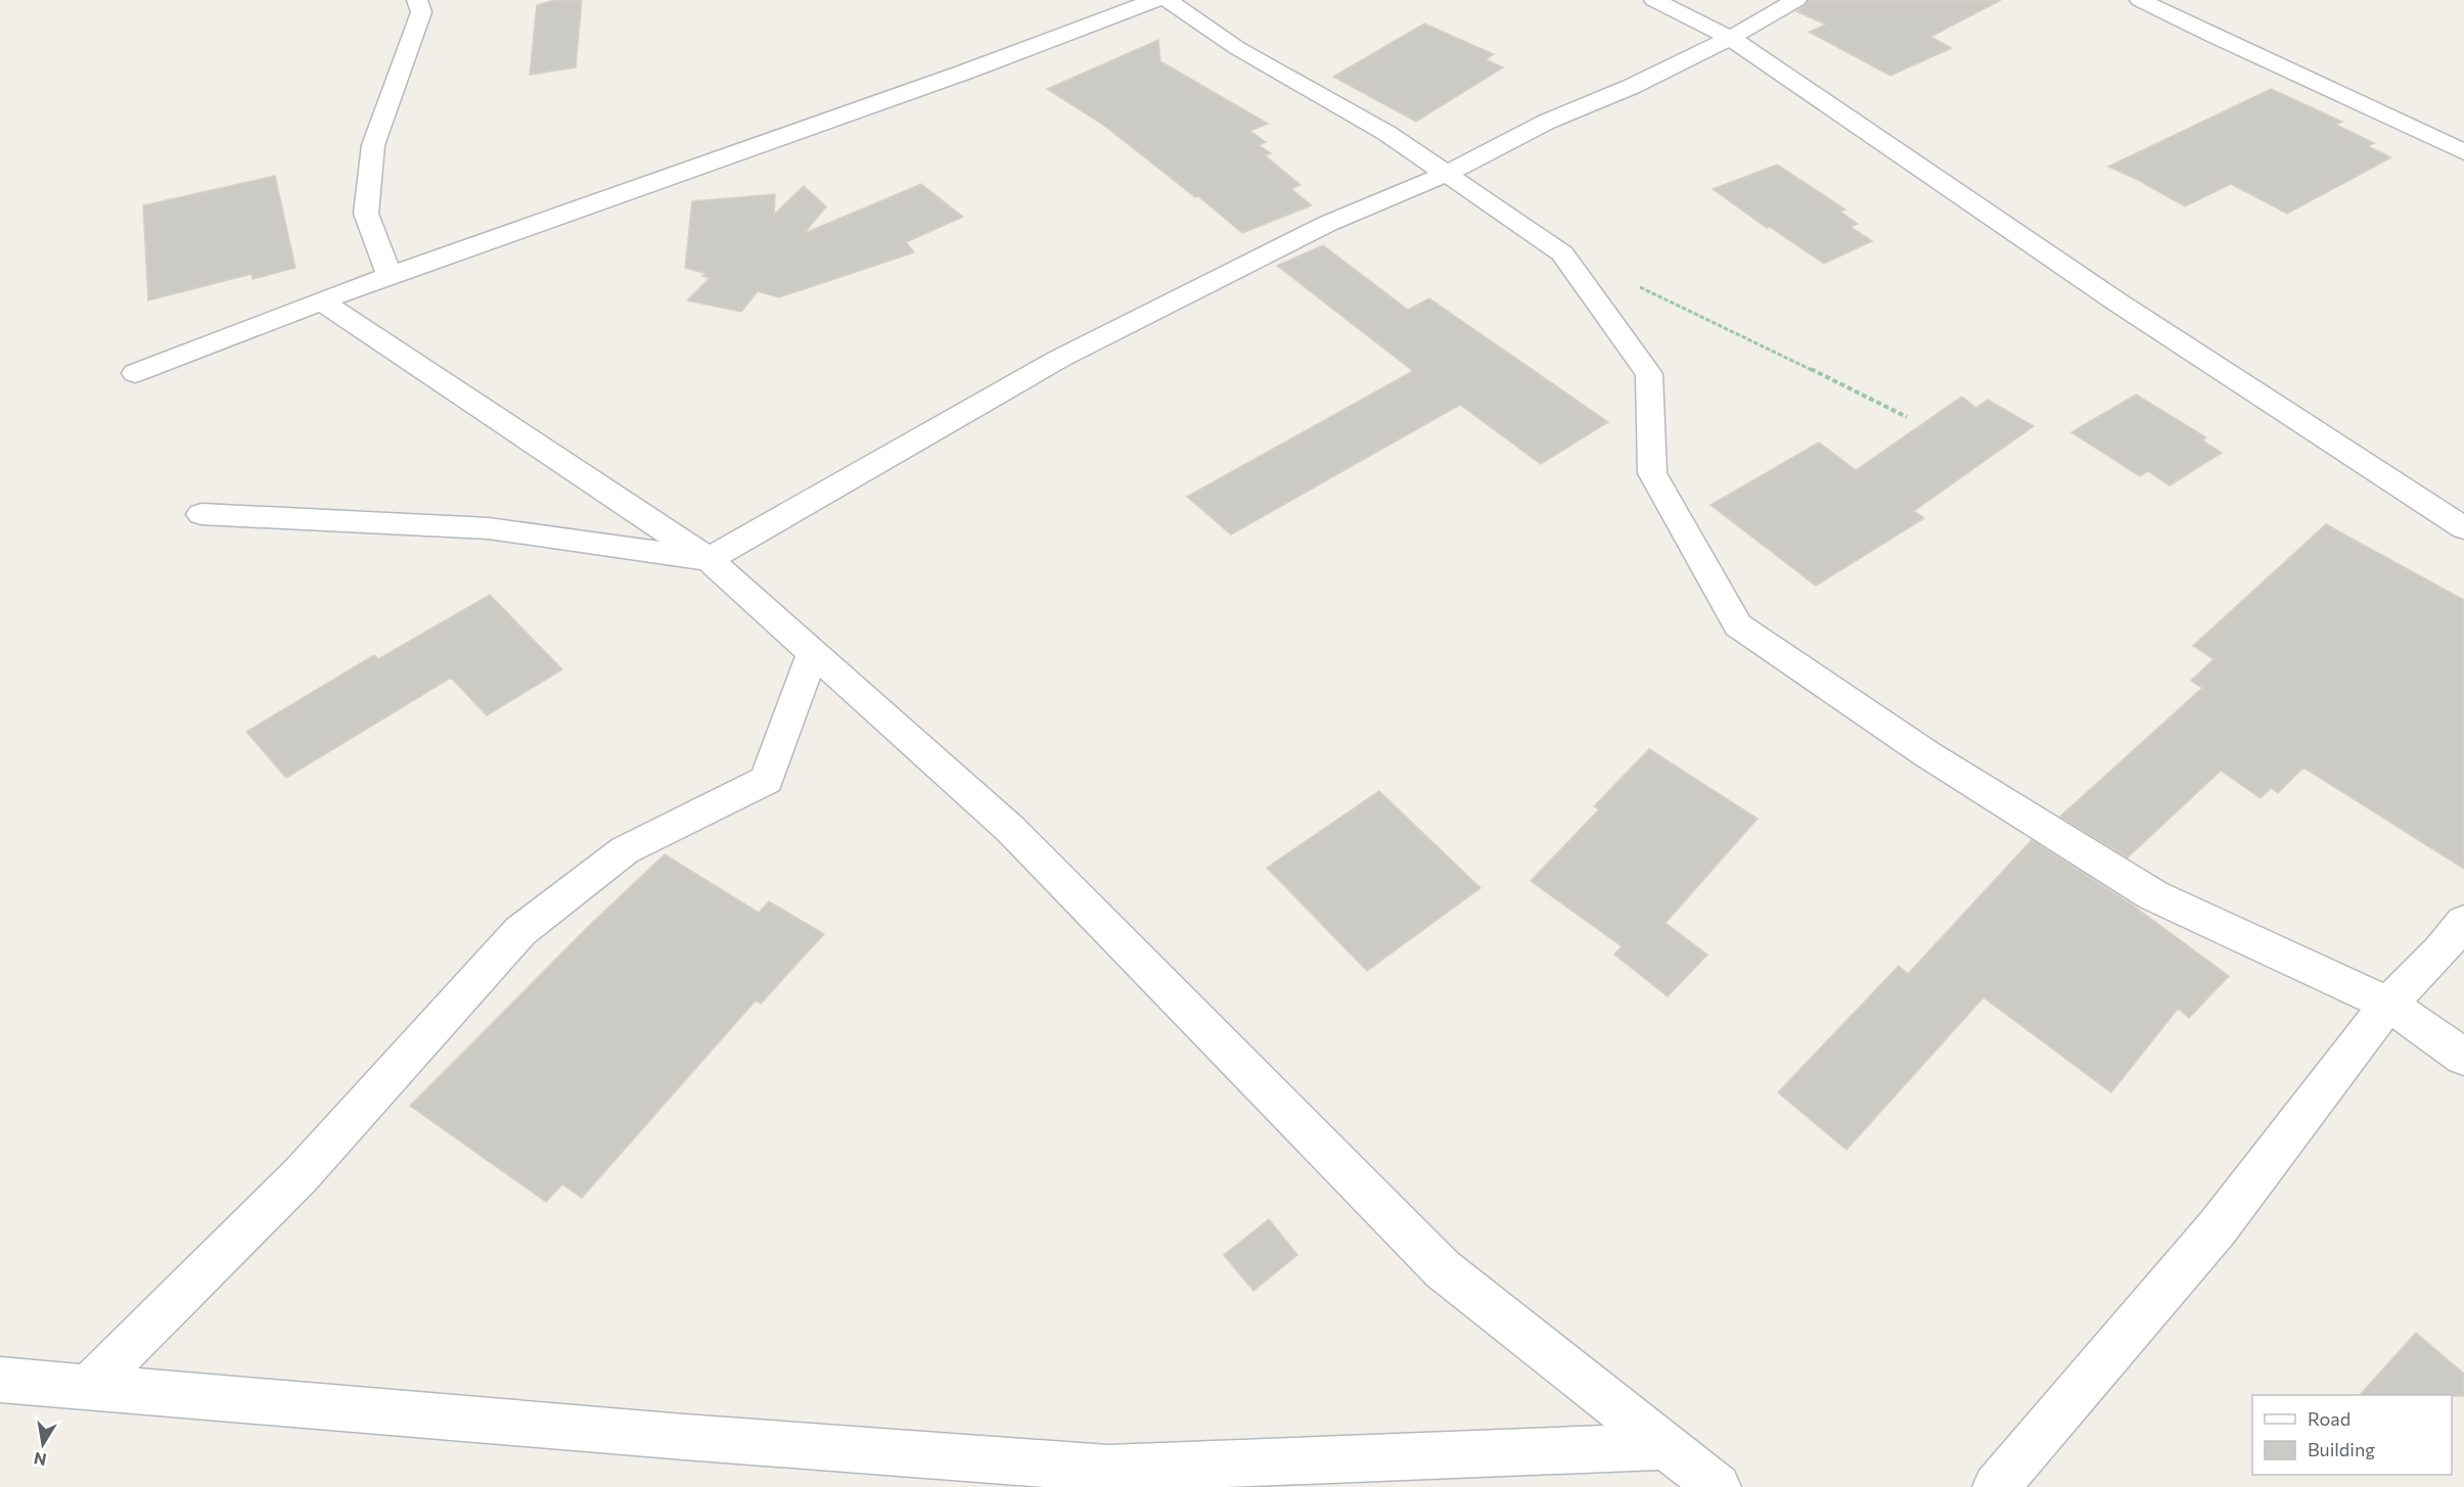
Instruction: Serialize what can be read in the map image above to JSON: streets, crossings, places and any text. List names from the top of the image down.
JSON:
{
  "legend": ["Road", "Building"],
  "north": "bottom"
}
